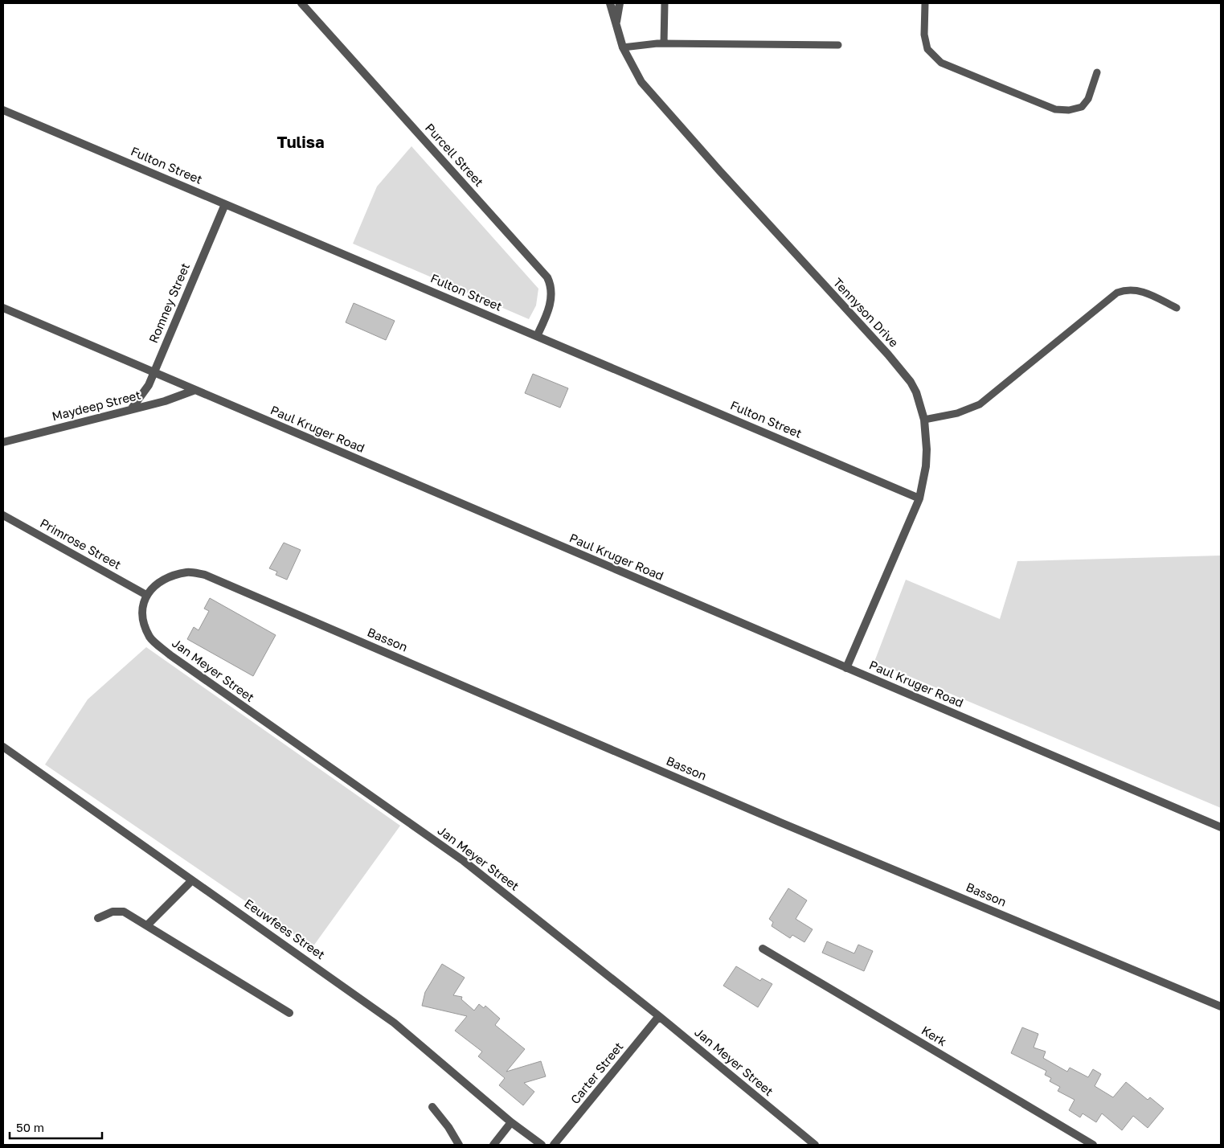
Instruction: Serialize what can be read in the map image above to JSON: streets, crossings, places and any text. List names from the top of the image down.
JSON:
{
  "streets": {
    "street": [
      "Purcell Street",
      "Fulton Street",
      "Romney Street",
      "Tennyson Drive",
      "Maydeep Street",
      "Paul Kruger Road",
      "Primrose Street",
      "Basson",
      "Jan Meyer Street",
      "Eeuwfees Street",
      "Kerk",
      "Carter Street"
    ]
  },
  "crossings": [
    ["Purcell Street", "Fulton Street"],
    ["Fulton Street", "Romney Street"],
    ["Fulton Street", "Tennyson Drive"],
    ["Romney Street", "Maydeep Street"],
    ["Romney Street", "Paul Kruger Road"],
    ["Tennyson Drive", "Paul Kruger Road"],
    ["Maydeep Street", "Paul Kruger Road"],
    ["Primrose Street", "Basson"],
    ["Primrose Street", "Jan Meyer Street"],
    ["Basson", "Jan Meyer Street"],
    ["Jan Meyer Street", "Carter Street"]
  ],
  "districts": ["Tulisa"],
  "scale_bar": "50 m"
}
